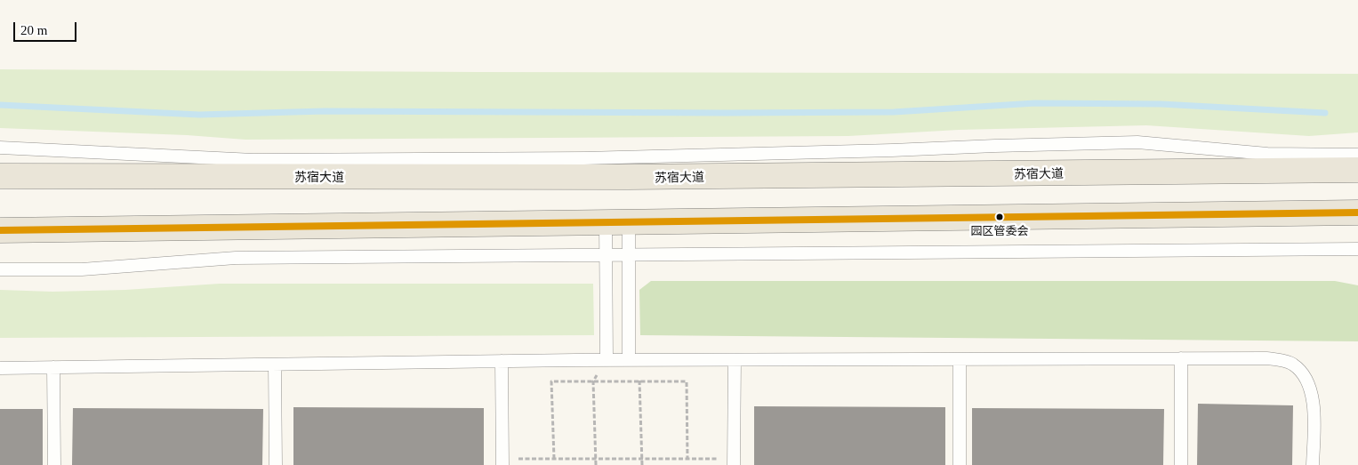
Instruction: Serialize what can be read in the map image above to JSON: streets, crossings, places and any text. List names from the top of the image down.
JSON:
{
  "streets": {
    "main road": ["苏宿大道"]
  },
  "places": ["园区管委会"],
  "scale_bar": "20 m"
}
